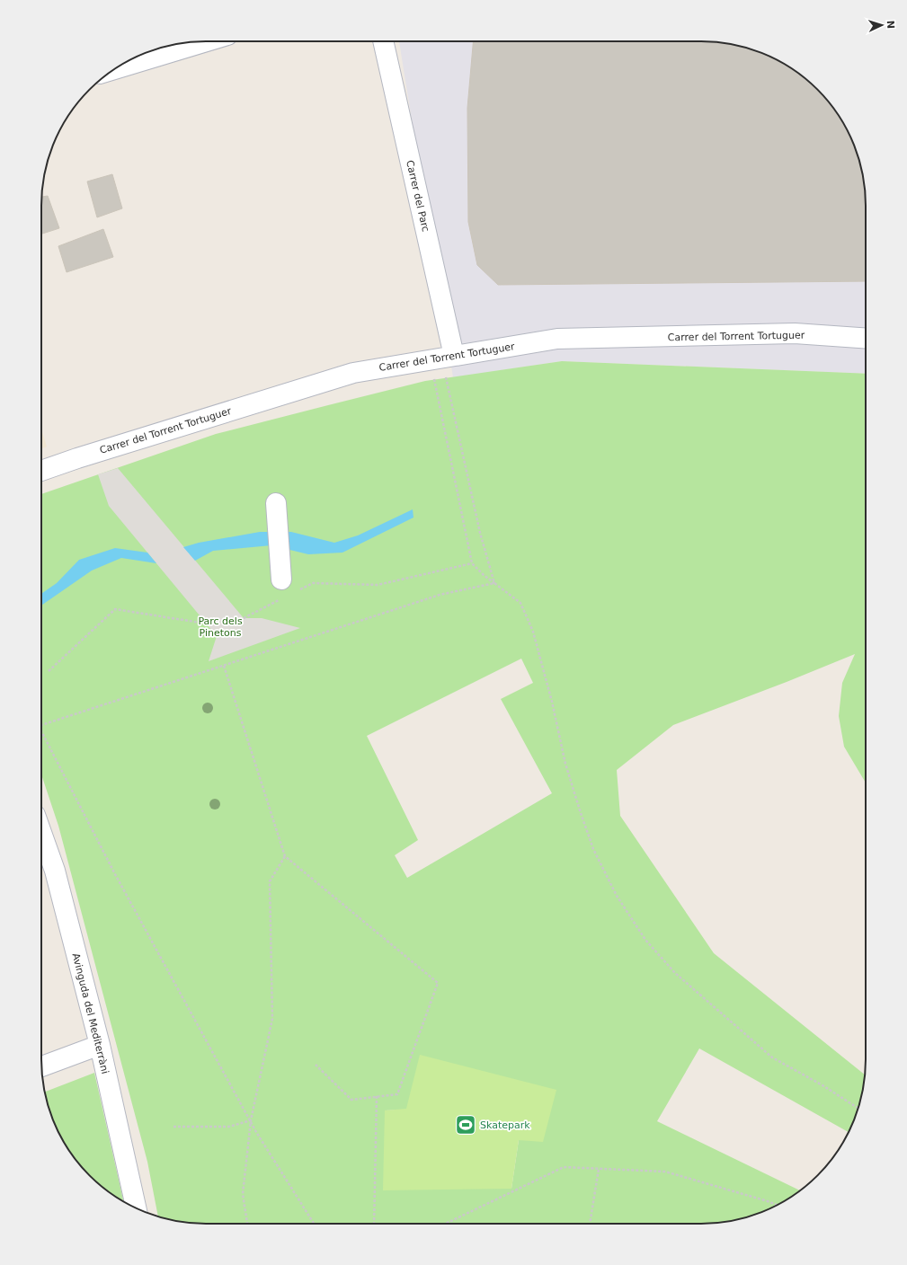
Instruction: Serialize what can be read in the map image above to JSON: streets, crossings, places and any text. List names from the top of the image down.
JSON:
{
  "streets": {
    "street": ["Carrer del Parc", "Carrer del Torrent Tortuguer", "Avinguda del Mediterràni"]
  },
  "crossings": [
    ["Carrer del Parc", "Carrer del Torrent Tortuguer"]
  ],
  "parks": ["Parc dels Pinetons"],
  "places": {
    "sports": ["Skatepark"]
  },
  "north": "right"
}
